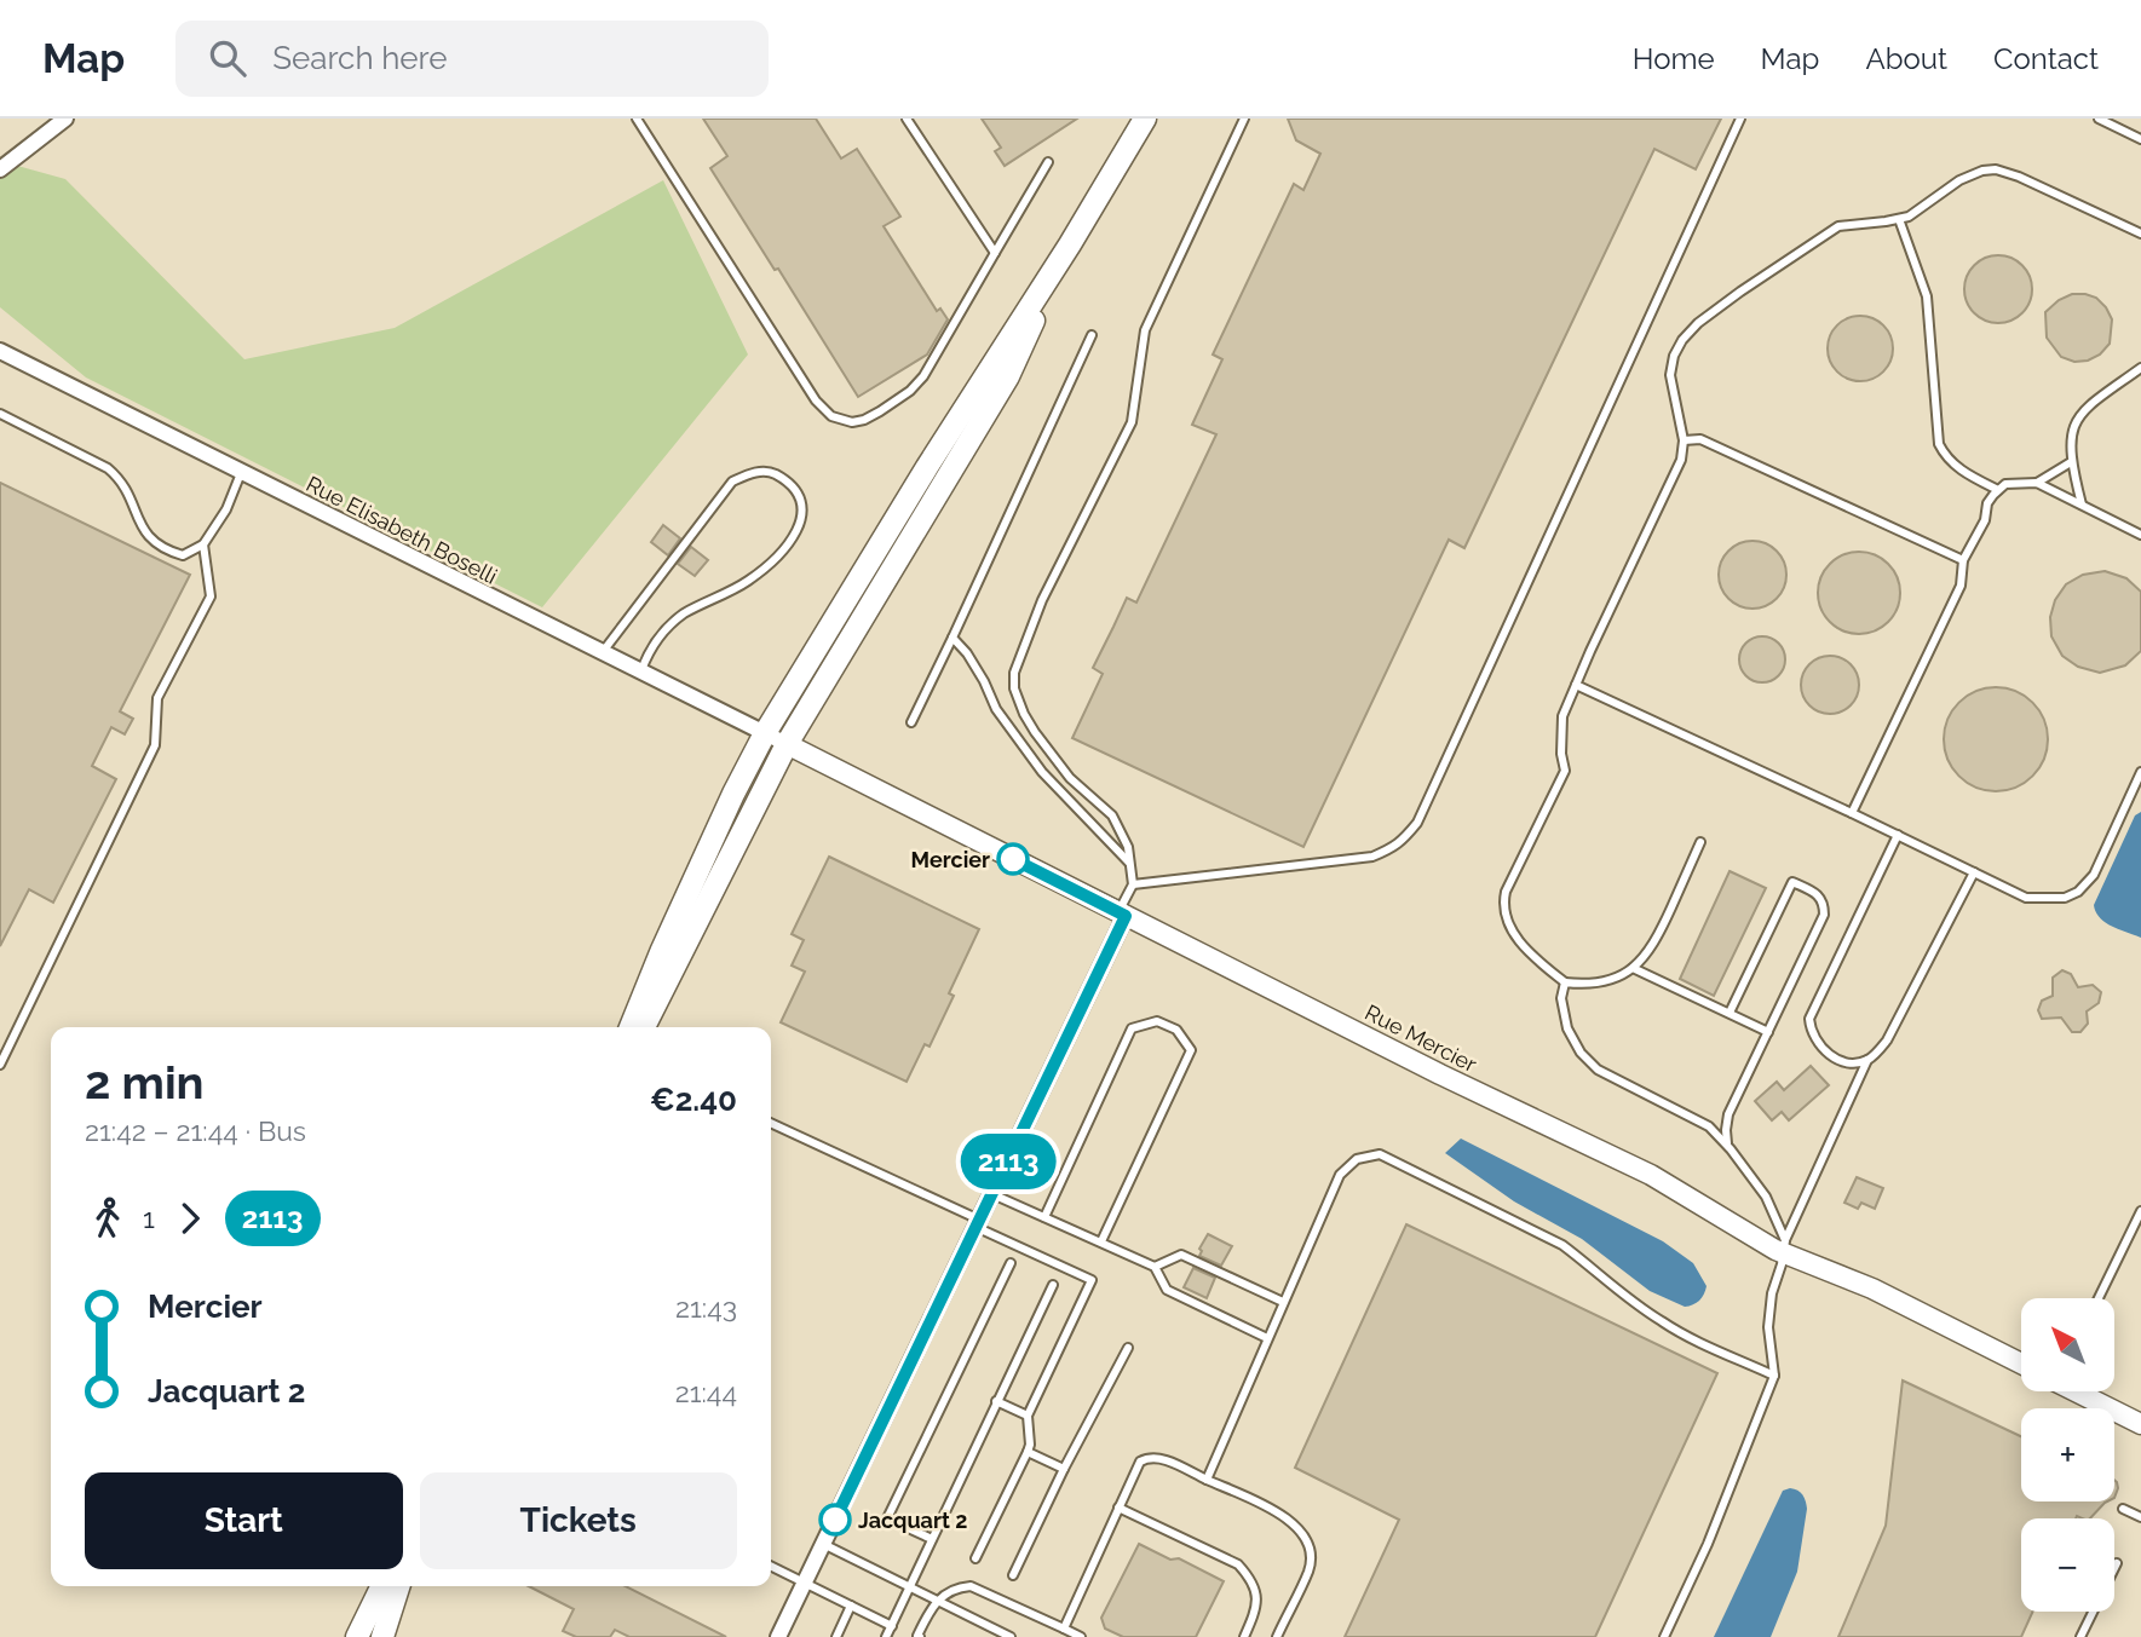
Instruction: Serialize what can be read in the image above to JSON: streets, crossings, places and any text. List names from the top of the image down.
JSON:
{
  "streets": {
    "street": ["Rue Elisabeth Boselli", "Rue Mercier"]
  },
  "crossings": [
    ["Rue Elisabeth Boselli", "Rue Mercier"]
  ],
  "places": ["Mercier", "Jacquart 2"],
  "lines": ["bus line 2113"],
  "north": "top left",
  "page": {
    "header": "Map",
    "search": "Search here",
    "nav": [
      "Home",
      "Map",
      "About",
      "Contact"
    ],
    "on_map": "2113",
    "heading": ["2 min", "21:42 – 21:44 · Bus", "€2.40"],
    "legs": ["1", "2113"],
    "list": [
      {
        "name": "Mercier",
        "value": "21:43"
      },
      {
        "name": "Jacquart 2",
        "value": "21:44"
      }
    ],
    "map_buttons": ["+", "−"],
    "buttons": ["Start", "Tickets"]
  }
}
